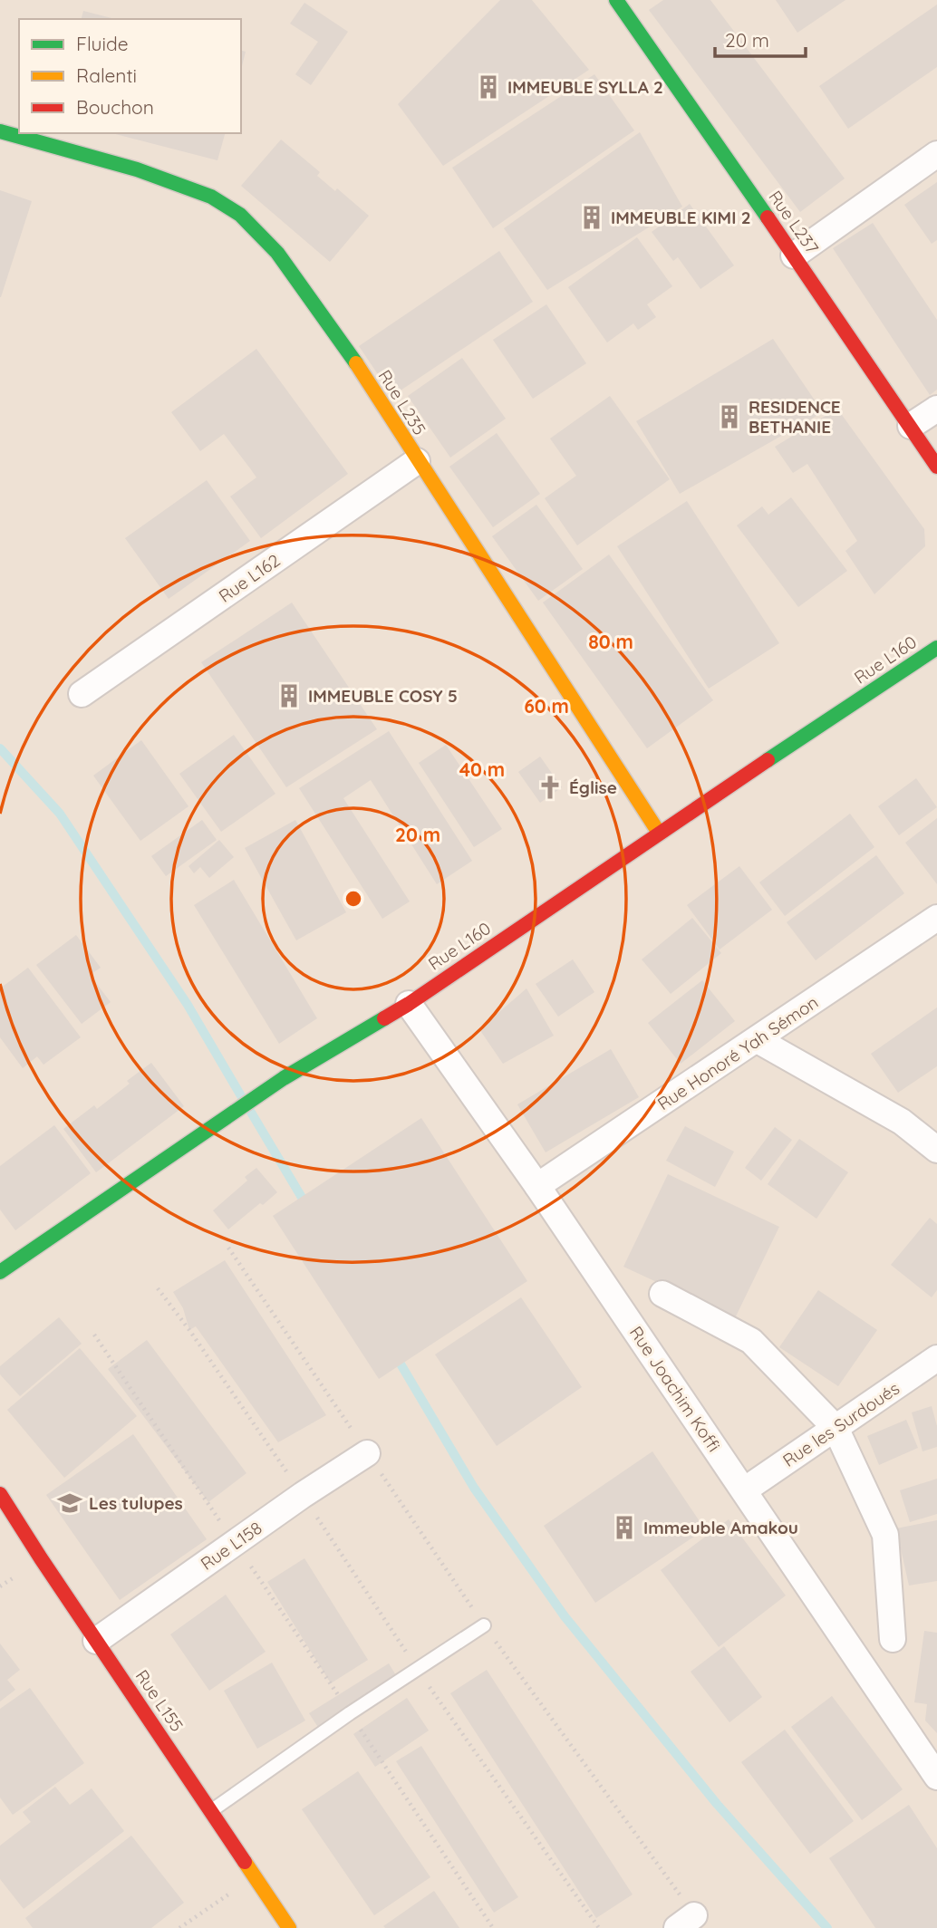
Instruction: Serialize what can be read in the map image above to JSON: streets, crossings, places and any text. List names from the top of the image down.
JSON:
{
  "streets": {
    "street": [
      "Rue L237",
      "Rue L235",
      "Rue L162",
      "Rue L160",
      "Rue Honoré Yah Sémon",
      "Rue Joachim Koffi",
      "Rue les Surdoués",
      "Rue L158",
      "Rue L155"
    ]
  },
  "crossings": [
    ["Rue L235", "Rue L162"],
    ["Rue L235", "Rue L160"],
    ["Rue L160", "Rue Joachim Koffi"],
    ["Rue Honoré Yah Sémon", "Rue Joachim Koffi"],
    ["Rue Joachim Koffi", "Rue les Surdoués"],
    ["Rue L158", "Rue L155"]
  ],
  "places": {
    "building": [
      "IMMEUBLE SYLLA 2",
      "IMMEUBLE KIMI 2",
      "RESIDENCE BETHANIE",
      "IMMEUBLE COSY 5",
      "Immeuble Amakou"
    ],
    "church": ["Église"],
    "school or university": ["Les tulupes"]
  },
  "legend": ["Fluide", "Ralenti", "Bouchon"],
  "scale_bar": "20 m",
  "rings": [
    "80 m",
    "60 m",
    "40 m",
    "20 m"
  ]
}
